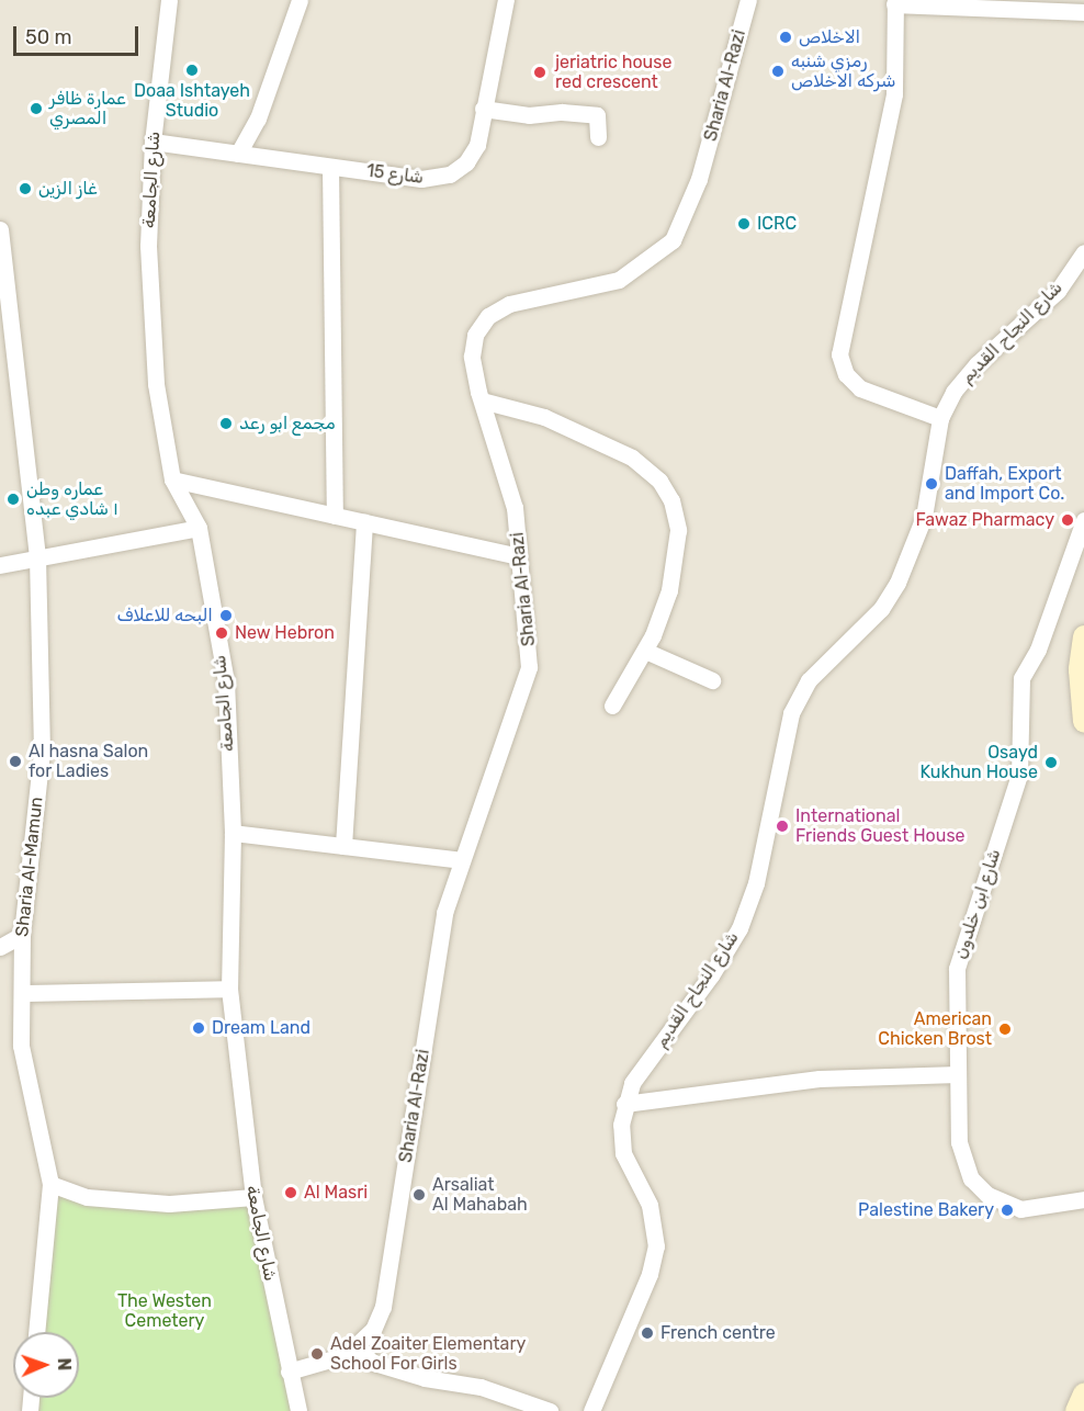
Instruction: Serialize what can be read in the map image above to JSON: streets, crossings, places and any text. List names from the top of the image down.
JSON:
{
  "streets": {
    "street": [
      "Sharia Al-Razi",
      "شارع 15",
      "شارع الجامعة",
      "شارع النجاح القديم",
      "Sharia Al-Mamun",
      "شارع ابن خلدون"
    ]
  },
  "crossings": [
    ["Sharia Al-Razi", "شارع الجامعة"],
    ["شارع 15", "شارع الجامعة"]
  ],
  "parks": ["The Westen Cemetery"],
  "places": [
    "الاخلاص",
    "Doaa Ishtayeh Studio",
    "رمزي شنبه شركه الاخلاص",
    "jeriatric house red crescent",
    "عمارة ظافر المصري",
    "غاز الزين",
    "ICRC",
    "مجمع ابو رعد",
    "Daffah, Export and Import Co.",
    "عماره وطن ١ شادي عبده",
    "Fawaz Pharmacy",
    "البحه للاعلاف",
    "New Hebron",
    "Al hasna Salon for Ladies",
    "Osayd Kukhun House",
    "International Friends Guest House",
    "Dream Land",
    "American Chicken Brost",
    "Al Masri",
    "Arsaliat Al Mahabah",
    "Palestine Bakery",
    "French centre",
    "Adel Zoaiter Elementary School For Girls"
  ],
  "scale_bar": "50 m",
  "north": "right"
}
